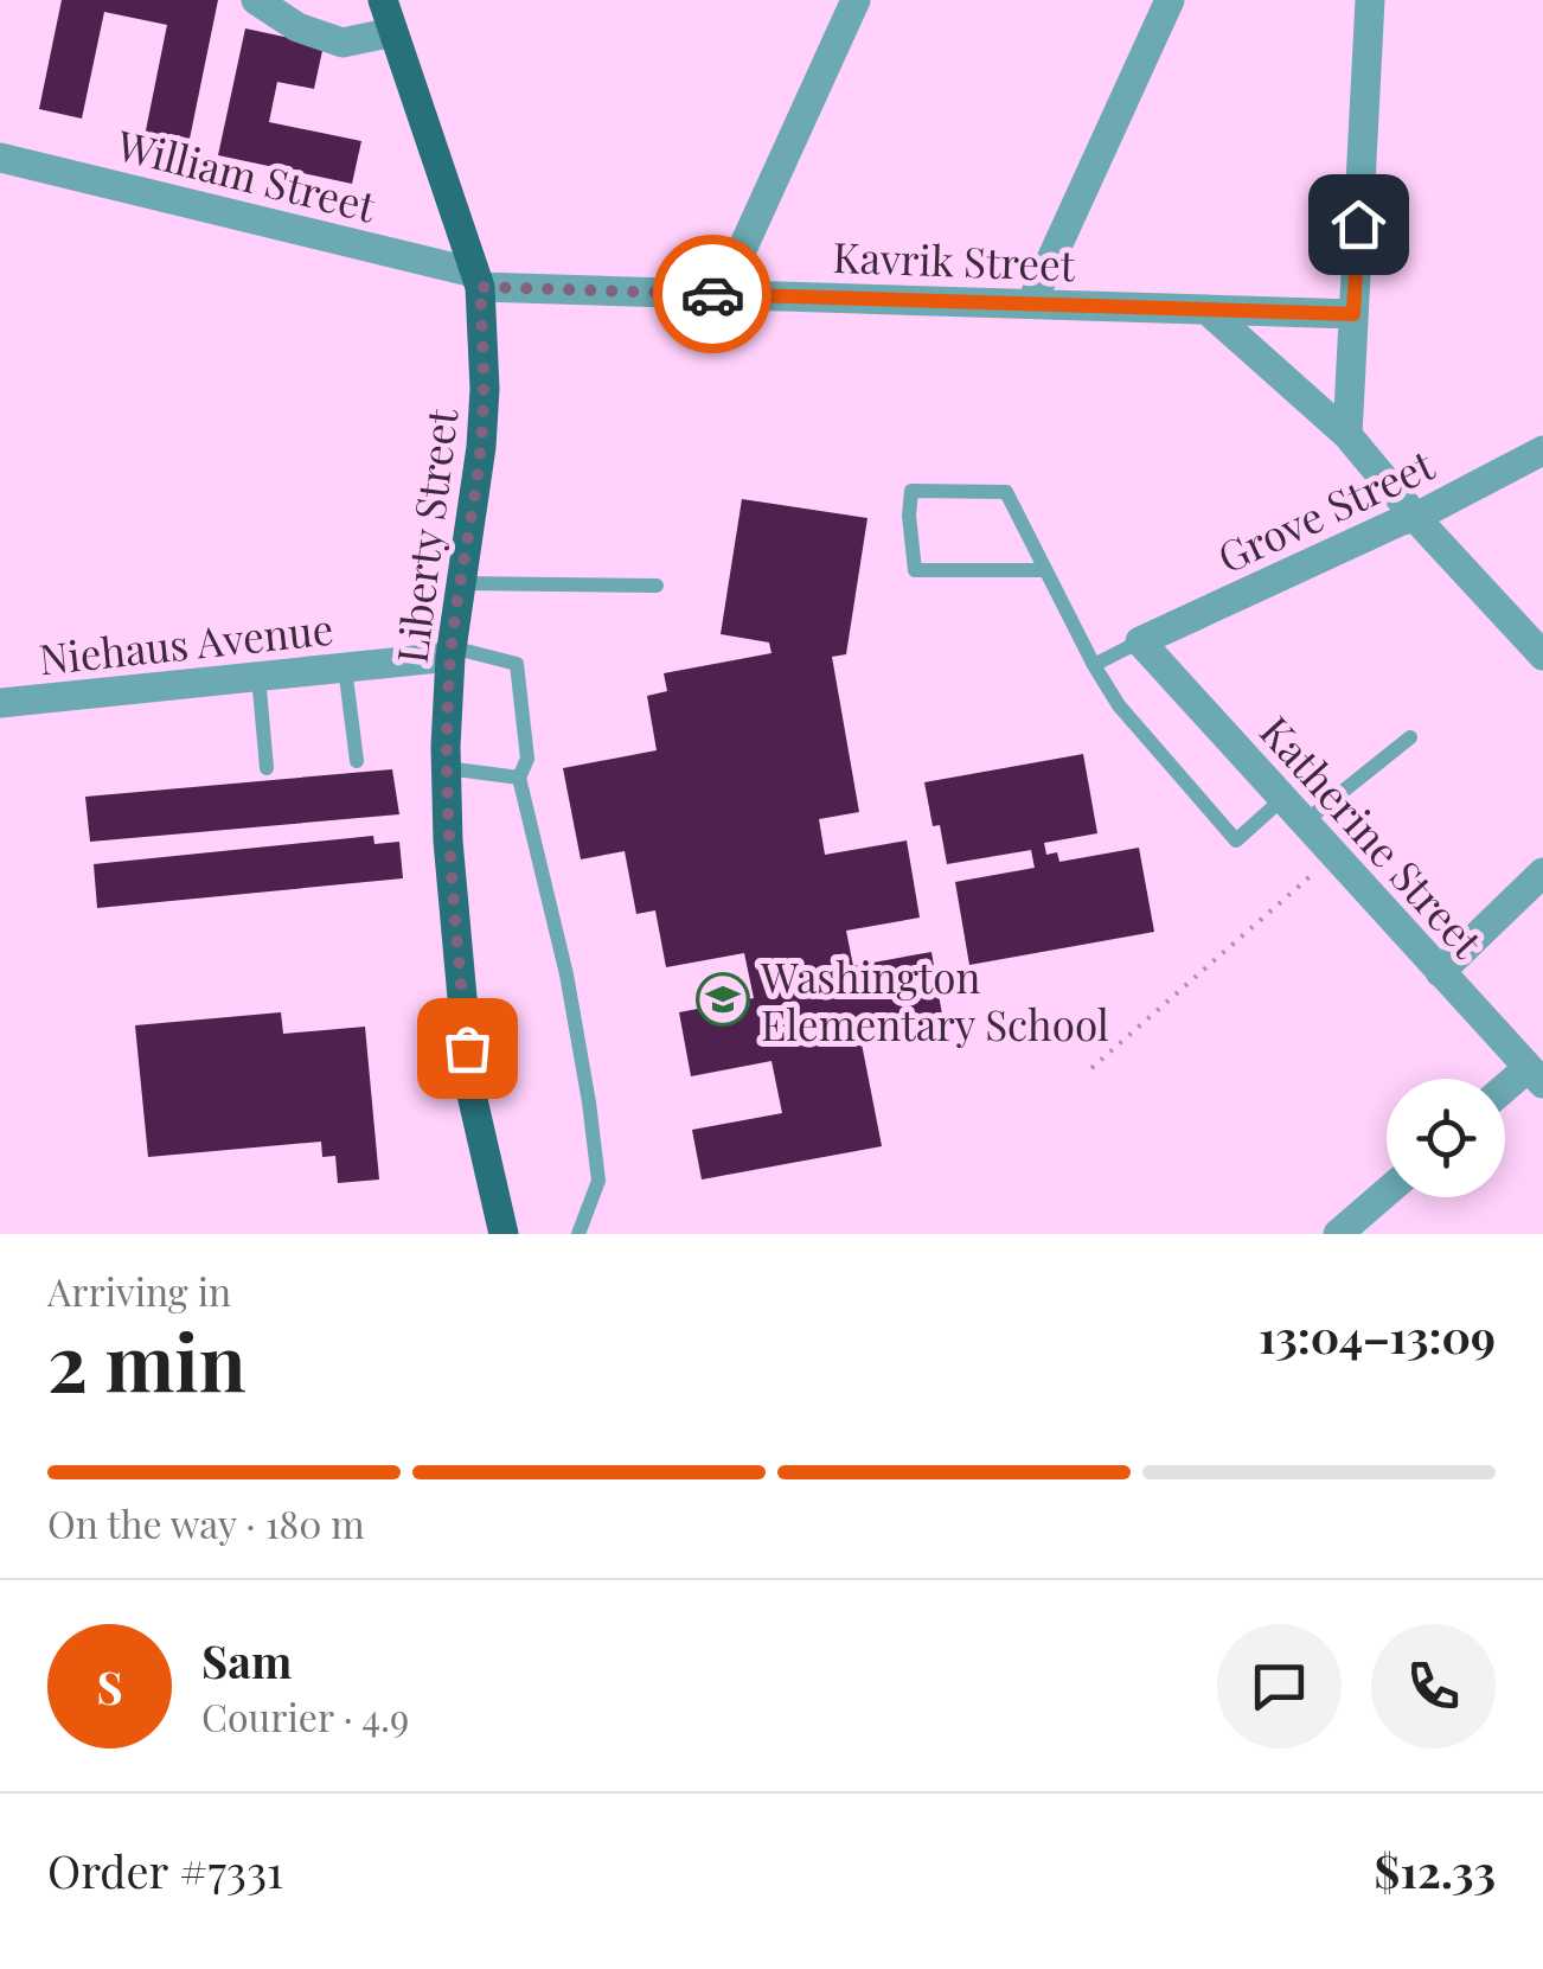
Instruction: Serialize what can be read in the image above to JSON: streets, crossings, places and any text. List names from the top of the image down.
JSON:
{
  "streets": {
    "main road": ["Liberty Street"],
    "street": [
      "William Street",
      "Kavrik Street",
      "Grove Street",
      "Niehaus Avenue",
      "Katherine Street"
    ]
  },
  "crossings": [
    ["William Street", "Kavrik Street"],
    ["William Street", "Liberty Street"],
    ["Kavrik Street", "Liberty Street"],
    ["Grove Street", "Katherine Street"],
    ["Liberty Street", "Niehaus Avenue"]
  ],
  "places": {
    "school or university": ["Washington Elementary School"]
  },
  "page": {
    "heading": ["2 min", "Arriving in", "13:04–13:09"],
    "panel": [
      "Sam",
      "Courier · 4.9",
      "Order #7331",
      "$12.33"
    ],
    "bar": "On the way · 180 m",
    "round": "S"
  }
}
